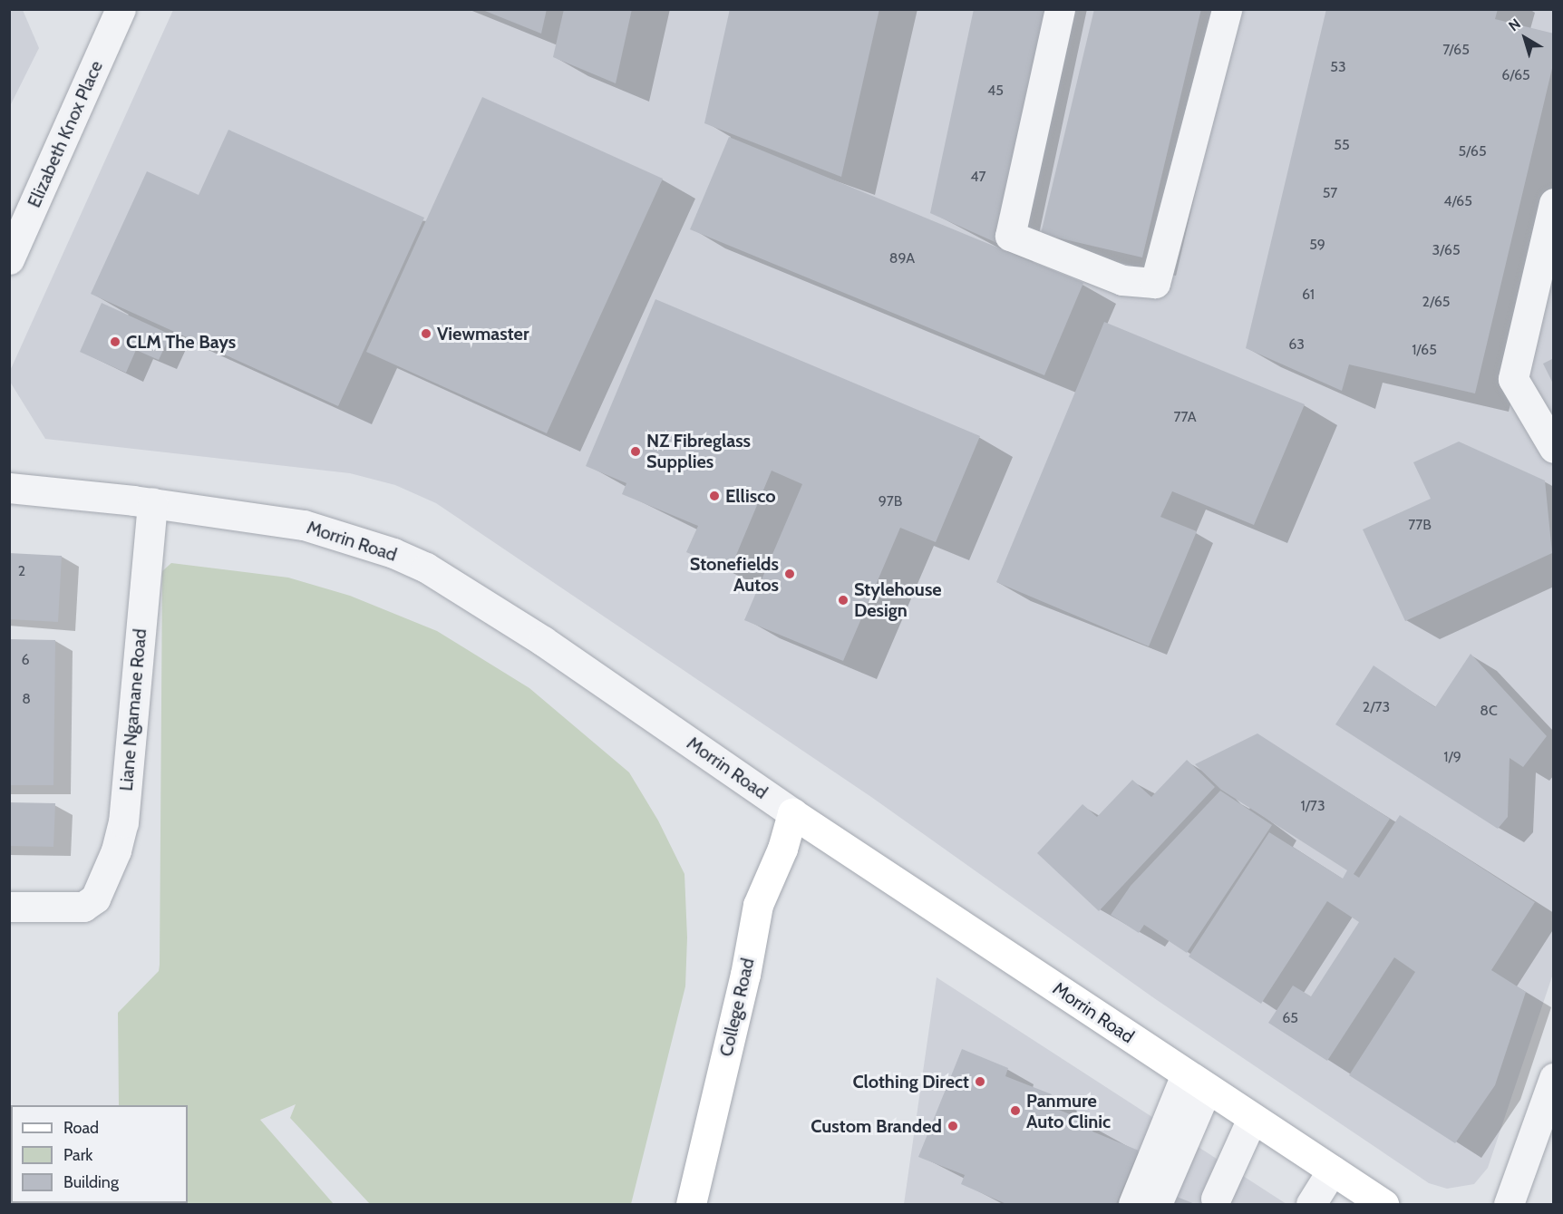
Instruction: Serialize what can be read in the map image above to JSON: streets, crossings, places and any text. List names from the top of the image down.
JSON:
{
  "streets": {
    "main road": ["Morrin Road", "College Road"],
    "street": ["Elizabeth Knox Place", "Liane Ngamane Road"]
  },
  "crossings": [
    ["Morrin Road", "Liane Ngamane Road"],
    ["Morrin Road", "College Road"]
  ],
  "places": [
    "Viewmaster",
    "CLM The Bays",
    "NZ Fibreglass Supplies",
    "Ellisco",
    "Stonefields Autos",
    "Stylehouse Design",
    "Clothing Direct",
    "Panmure Auto Clinic",
    "Custom Branded"
  ],
  "house_numbers": [
    "7/65",
    "53",
    "6/65",
    "45",
    "55",
    "5/65",
    "47",
    "57",
    "4/65",
    "59",
    "3/65",
    "89A",
    "61",
    "2/65",
    "63",
    "1/65",
    "77A",
    "97B",
    "77B",
    "2",
    "6",
    "8",
    "2/73",
    "8C",
    "1/9",
    "1/73",
    "65"
  ],
  "legend": ["Road", "Park", "Building"],
  "north": "top left"
}
